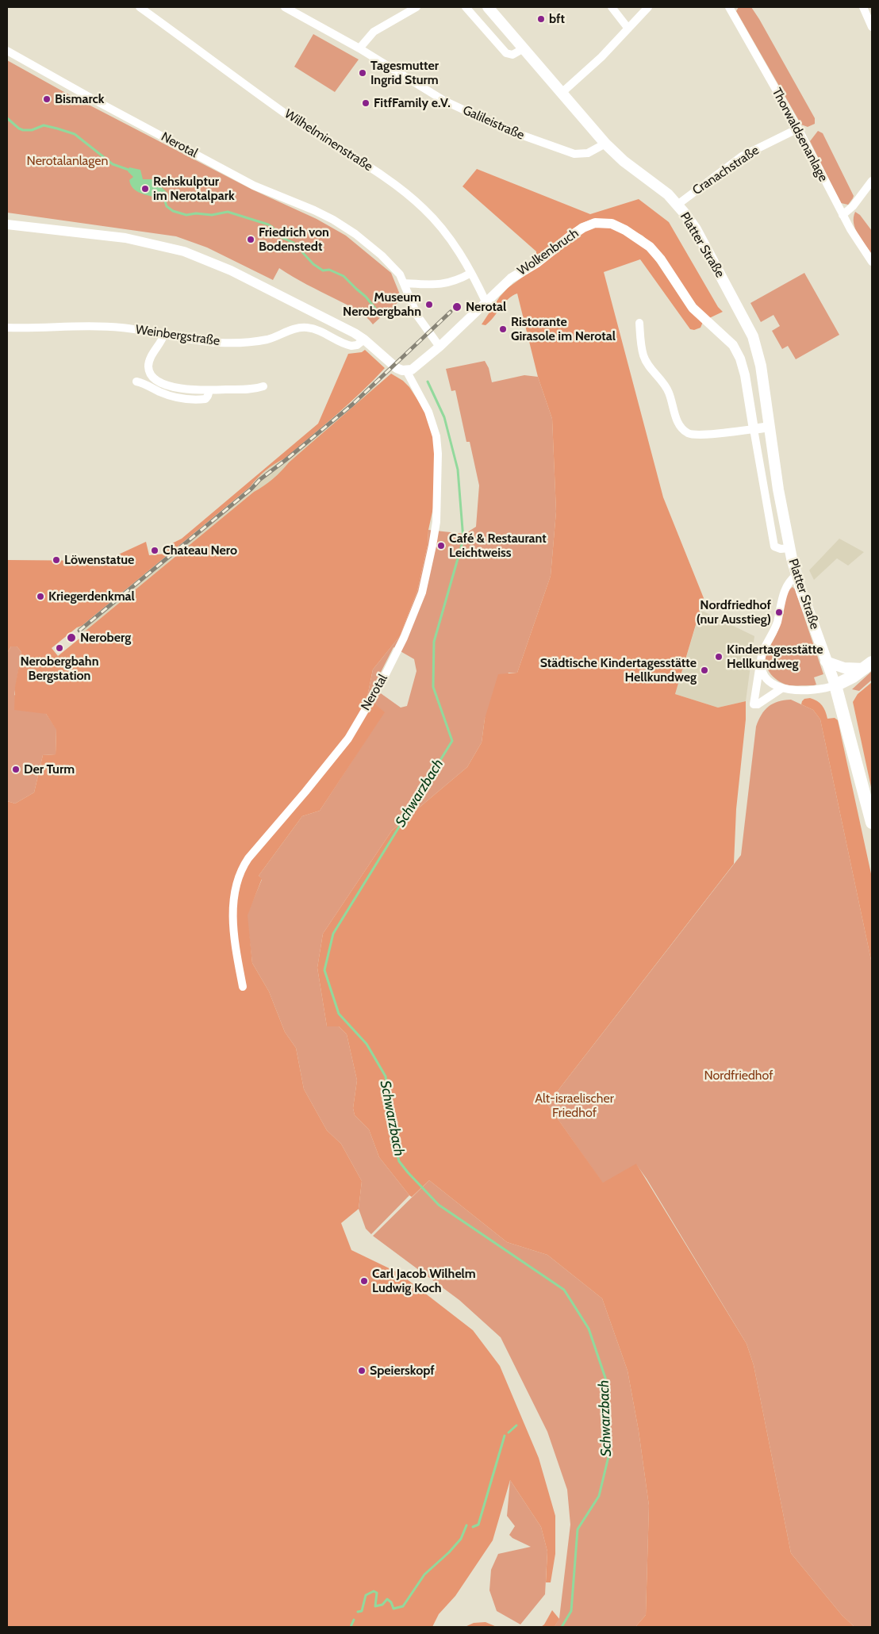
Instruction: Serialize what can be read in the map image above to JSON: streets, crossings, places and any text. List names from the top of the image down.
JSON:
{
  "streets": {
    "main road": ["Platter Straße"],
    "street": [
      "Galileistraße",
      "Thorwaldsenanlage",
      "Wilhelminenstraße",
      "Nerotal",
      "Cranachstraße",
      "Wolkenbruch",
      "Weinbergstraße"
    ]
  },
  "crossings": [
    ["Galileistraße", "Platter Straße"],
    ["Thorwaldsenanlage", "Cranachstraße"],
    ["Wilhelminenstraße", "Wolkenbruch"],
    ["Nerotal", "Wolkenbruch"],
    ["Cranachstraße", "Platter Straße"],
    ["Platter Straße", "Wolkenbruch"]
  ],
  "water": ["Schwarzbach"],
  "parks": ["Nerotalanlagen", "Nordfriedhof", "Alt-israelischer Friedhof"],
  "places": [
    "bft",
    "Tagesmutter Ingrid Sturm",
    "Bismarck",
    "FitfFamily e.V.",
    "Rehskulptur im Nerotalpark",
    "Friedrich von Bodenstedt",
    "Museum Nerobergbahn",
    "Nerotal",
    "Ristorante Girasole im Nerotal",
    "Café & Restaurant Leichtweiss",
    "Chateau Nero",
    "Löwenstatue",
    "Kriegerdenkmal",
    "Nordfriedhof (nur Ausstieg)",
    "Neroberg",
    "Nerobergbahn Bergstation",
    "Kindertagesstätte Hellkundweg",
    "Städtische Kindertagesstätte Hellkundweg",
    "Der Turm",
    "Carl Jacob Wilhelm Ludwig Koch",
    "Speierskopf"
  ]
}
